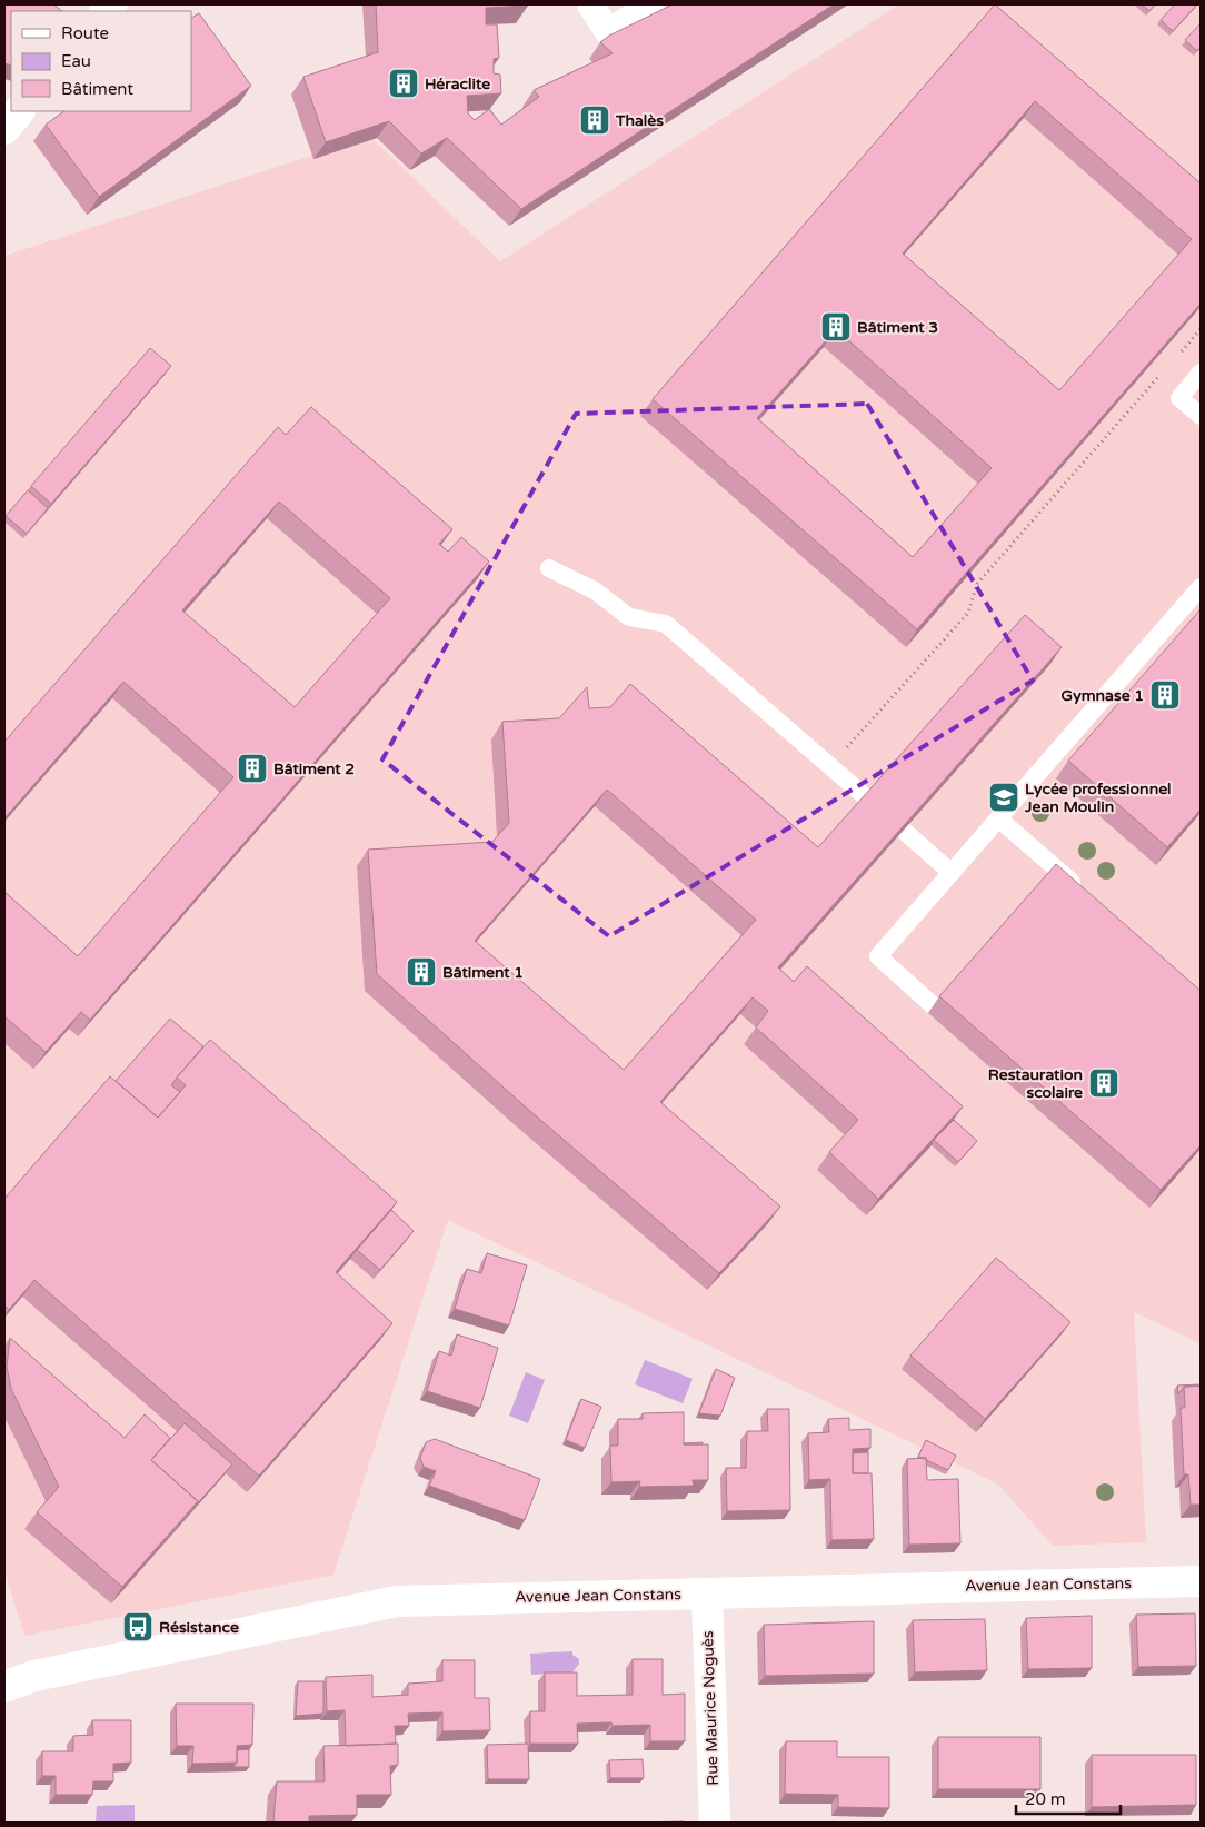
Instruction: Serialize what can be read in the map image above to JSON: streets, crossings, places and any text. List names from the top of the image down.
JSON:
{
  "streets": {
    "street": ["Avenue Jean Constans", "Rue Maurice Noguès"]
  },
  "crossings": [
    ["Avenue Jean Constans", "Rue Maurice Noguès"]
  ],
  "places": {
    "building": [
      "Héraclite",
      "Thalès",
      "Bâtiment 3",
      "Gymnase 1",
      "Bâtiment 2",
      "Bâtiment 1",
      "Restauration scolaire"
    ],
    "school or university": ["Lycée professionnel Jean Moulin"],
    "bus stop": ["Résistance"]
  },
  "legend": ["Route", "Eau", "Bâtiment"],
  "scale_bar": "20 m"
}
